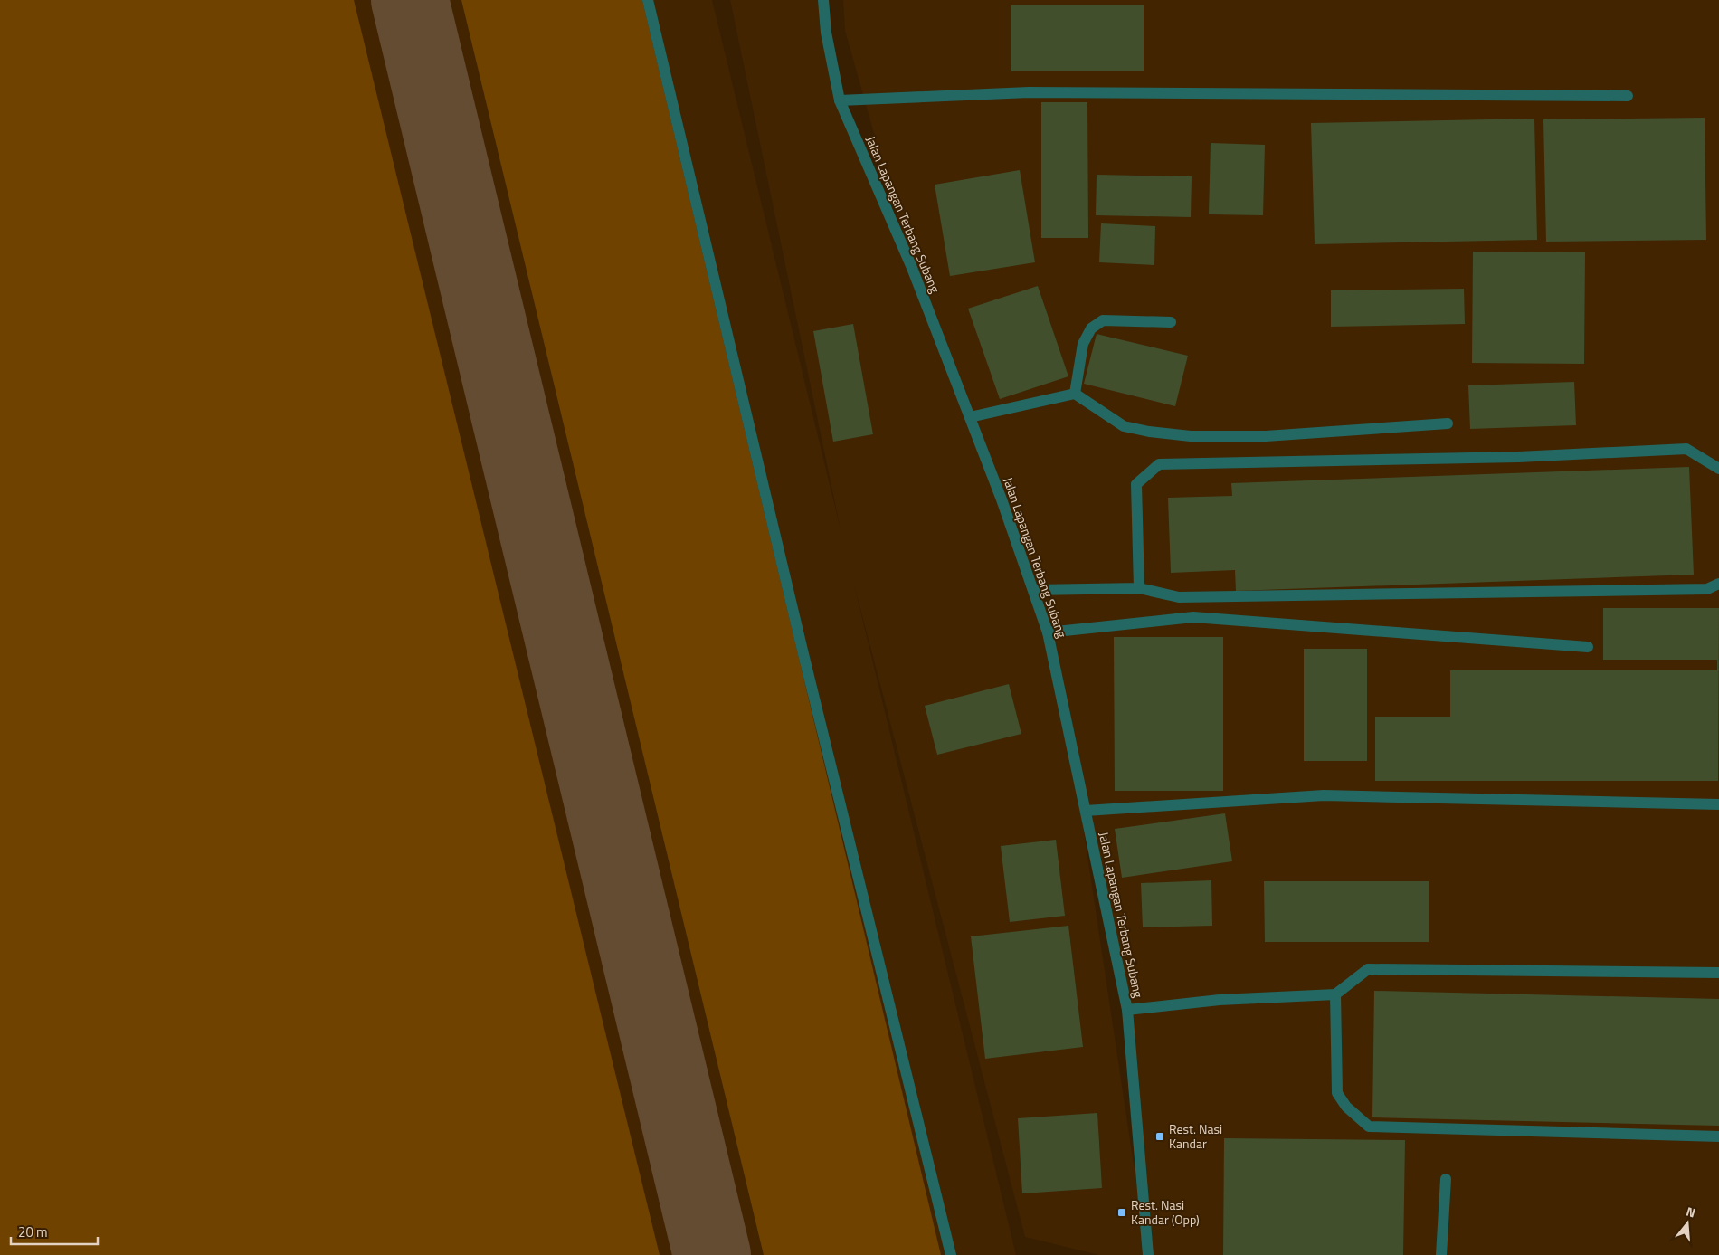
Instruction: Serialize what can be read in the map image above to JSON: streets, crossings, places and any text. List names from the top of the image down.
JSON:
{
  "streets": {
    "street": ["Jalan Lapangan Terbang Subang"]
  },
  "places": {
    "transit": ["Rest. Nasi Kandar", "Rest. Nasi Kandar (Opp)"]
  },
  "scale_bar": "20 m",
  "north": "top"
}
